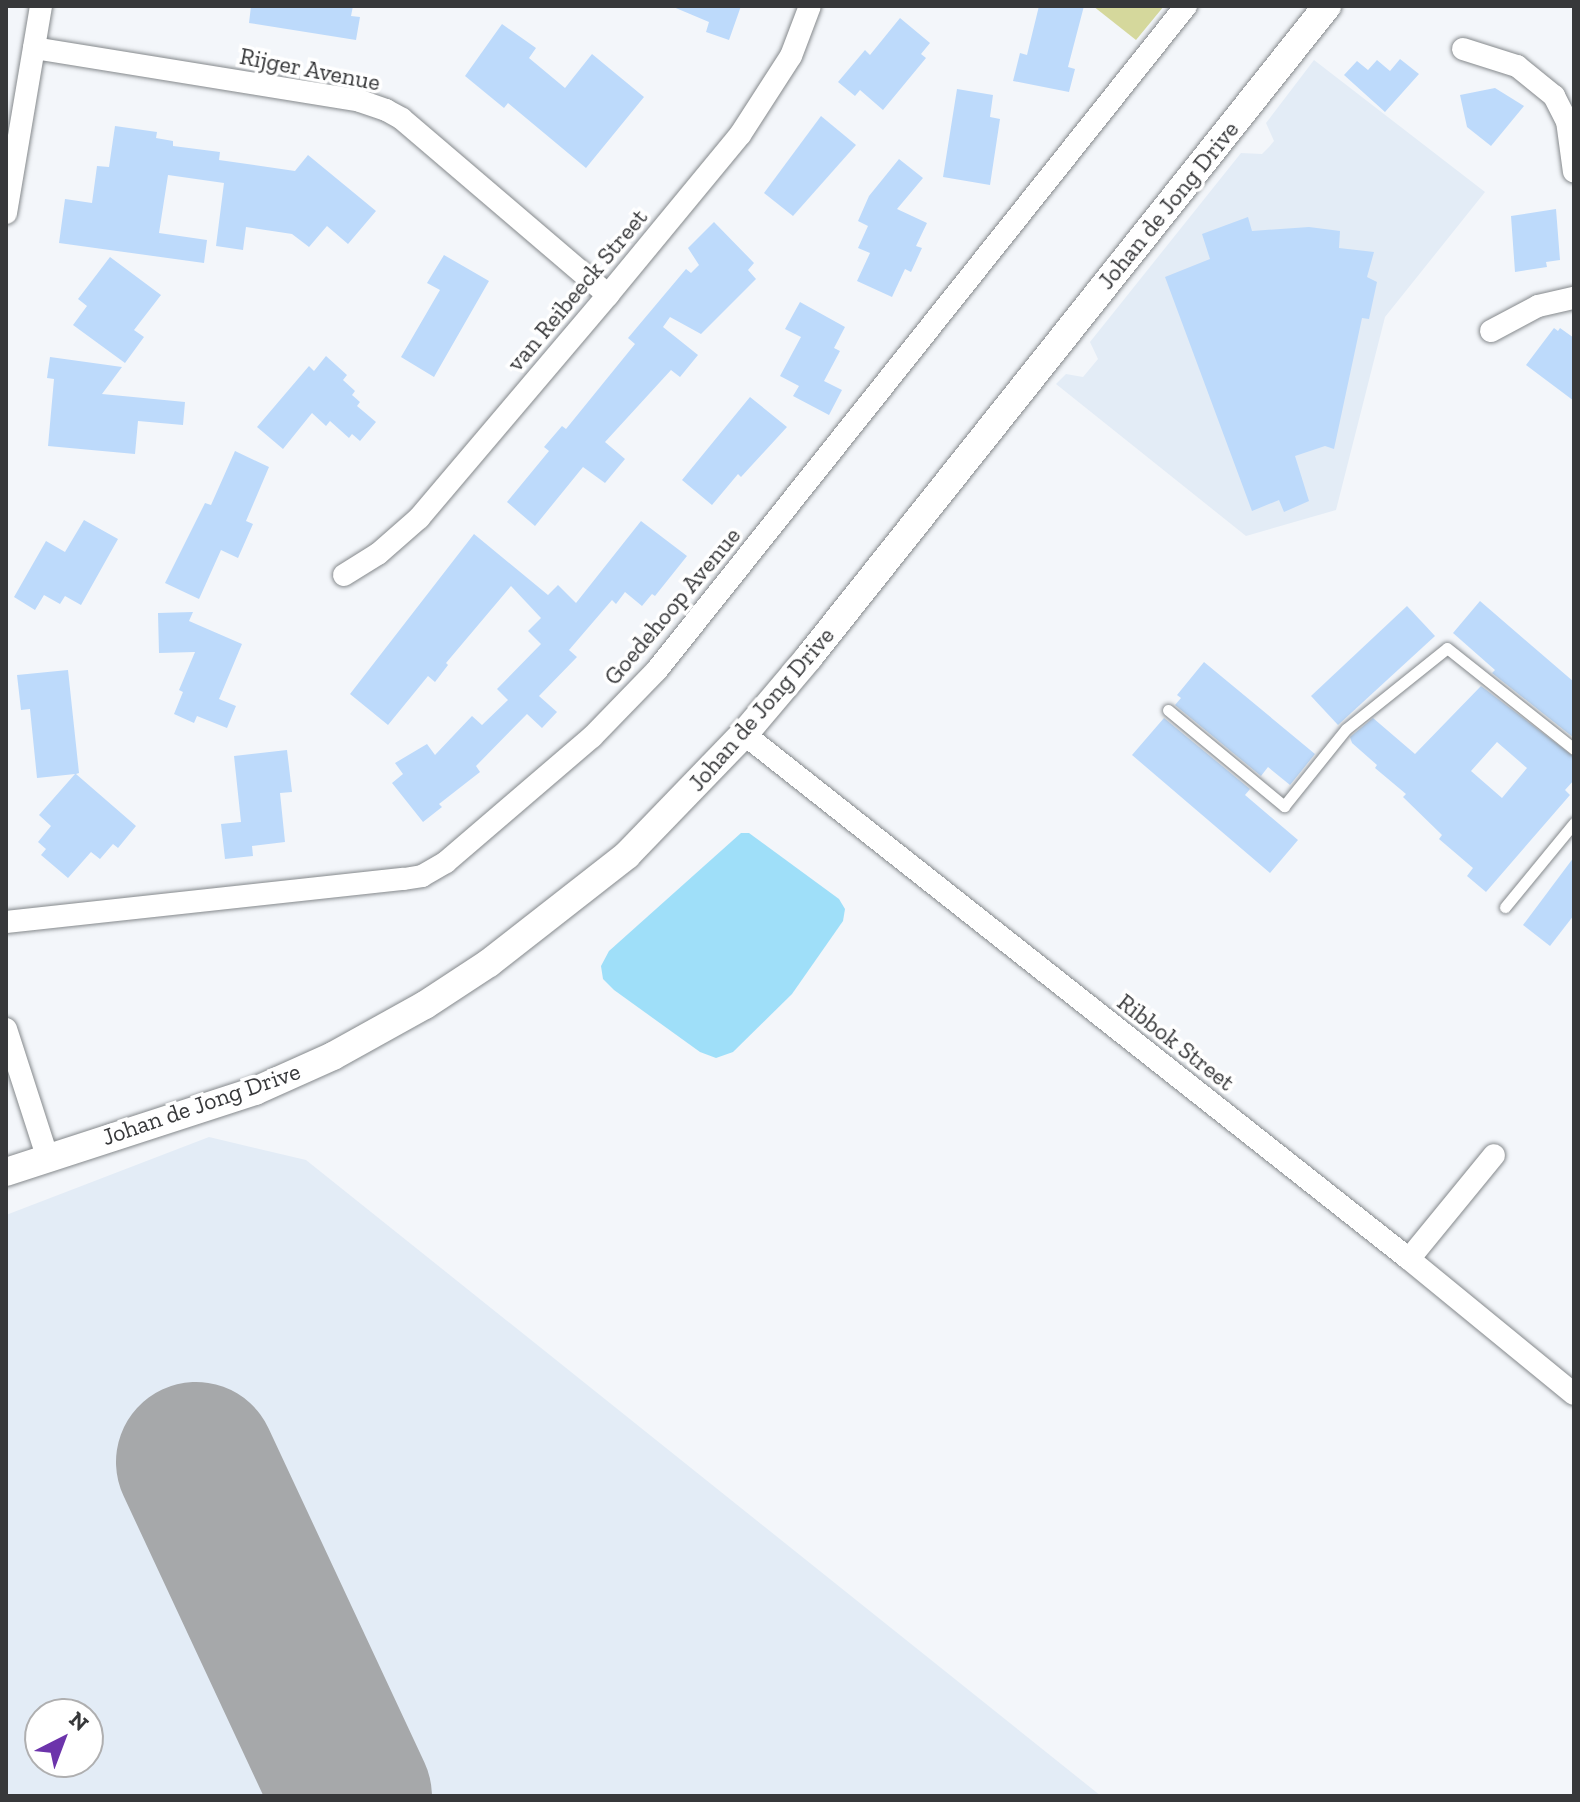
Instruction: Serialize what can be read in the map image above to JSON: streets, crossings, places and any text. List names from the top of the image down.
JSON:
{
  "streets": {
    "street": [
      "Rijger Avenue",
      "Johan de Jong Drive",
      "van Reibeeck Street",
      "Goedehoop Avenue",
      "Ribbok Street"
    ]
  },
  "crossings": [
    ["Rijger Avenue", "van Reibeeck Street"],
    ["Johan de Jong Drive", "Ribbok Street"]
  ],
  "north": "top right"
}
